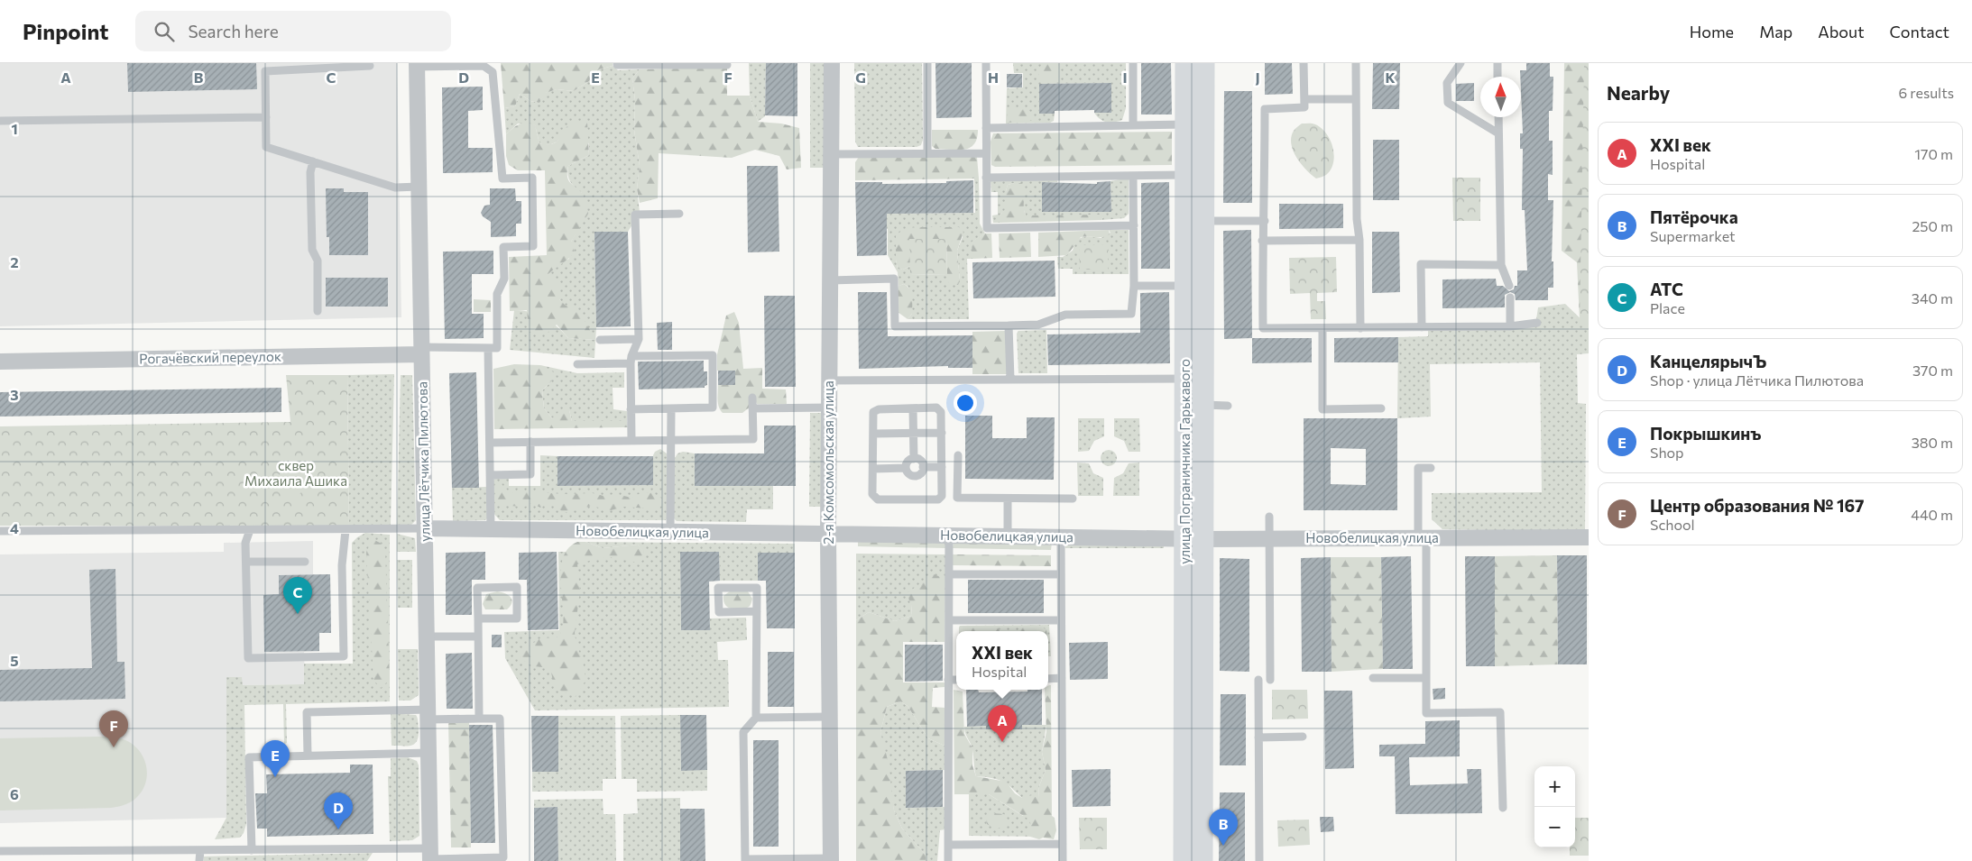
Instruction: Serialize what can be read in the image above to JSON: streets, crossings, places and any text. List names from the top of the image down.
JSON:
{
  "streets": {
    "street": [
      "Рогачёвский переулок",
      "улица Лётчика Пилютова",
      "улица Пограничника Гарькавого",
      "2-я Комсомольская улица",
      "Новобелицкая улица"
    ]
  },
  "crossings": [
    ["Рогачёвский переулок", "улица Лётчика Пилютова"],
    ["улица Лётчика Пилютова", "Новобелицкая улица"],
    ["улица Пограничника Гарькавого", "Новобелицкая улица"],
    ["2-я Комсомольская улица", "Новобелицкая улица"]
  ],
  "parks": ["сквер Михаила Ашика"],
  "north": "top",
  "page": {
    "header": "Pinpoint",
    "search": "Search here",
    "nav": [
      "Home",
      "Map",
      "About",
      "Contact"
    ],
    "heading": ["Nearby", "6 results"],
    "list": [
      {
        "mark": "A",
        "name": "XXI век",
        "note": "Hospital",
        "value": "170 m"
      },
      {
        "mark": "B",
        "name": "Пятёрочка",
        "note": "Supermarket",
        "value": "250 m"
      },
      {
        "mark": "C",
        "name": "АТС",
        "note": "Place",
        "value": "340 m"
      },
      {
        "mark": "D",
        "name": "КанцелярычЪ",
        "note": "Shop · улица Лётчика Пилютова",
        "value": "370 m"
      },
      {
        "mark": "E",
        "name": "Покрышкинъ",
        "note": "Shop",
        "value": "380 m"
      },
      {
        "mark": "F",
        "name": "Центр образования № 167",
        "note": "School",
        "value": "440 m"
      }
    ],
    "pins": [
      "C",
      "A",
      "F",
      "E",
      "D",
      "B"
    ],
    "popup": ["XXI век", "Hospital"],
    "map_buttons": ["+", "−"]
  },
  "grid": {
    "columns": [
      "A",
      "B",
      "C",
      "D",
      "E",
      "F",
      "G",
      "H",
      "I",
      "J",
      "K"
    ],
    "rows": [
      "1",
      "2",
      "3",
      "4",
      "5",
      "6"
    ]
  }
}
